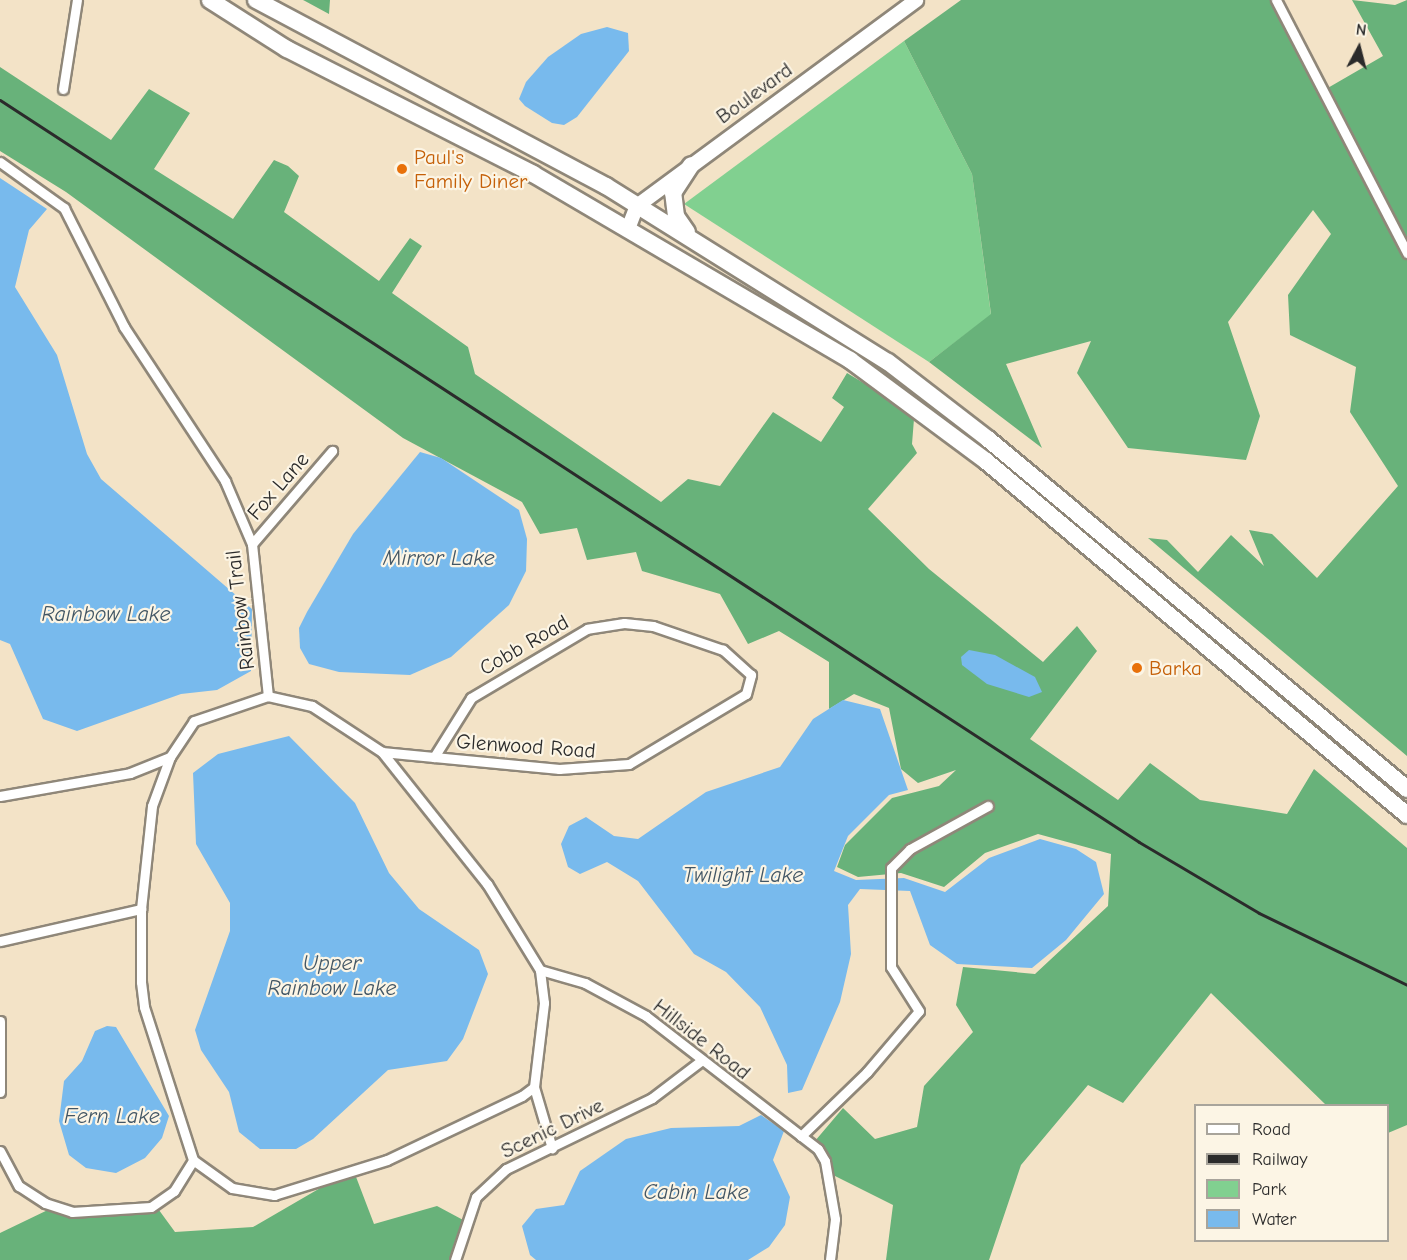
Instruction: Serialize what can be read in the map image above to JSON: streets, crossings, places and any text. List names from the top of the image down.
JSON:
{
  "streets": {
    "main road": ["Boulevard"],
    "street": [
      "Fox Lane",
      "Rainbow Trail",
      "Cobb Road",
      "Glenwood Road",
      "Hillside Road",
      "Scenic Drive"
    ]
  },
  "crossings": [
    ["Fox Lane", "Rainbow Trail"],
    ["Cobb Road", "Glenwood Road"],
    ["Hillside Road", "Scenic Drive"]
  ],
  "water": [
    "Mirror Lake",
    "Rainbow Lake",
    "Twilight Lake",
    "Upper Rainbow Lake",
    "Fern Lake",
    "Cabin Lake"
  ],
  "places": ["Paul's Family Diner", "Barka"],
  "legend": [
    "Road",
    "Railway",
    "Park",
    "Water"
  ],
  "north": "top"
}
